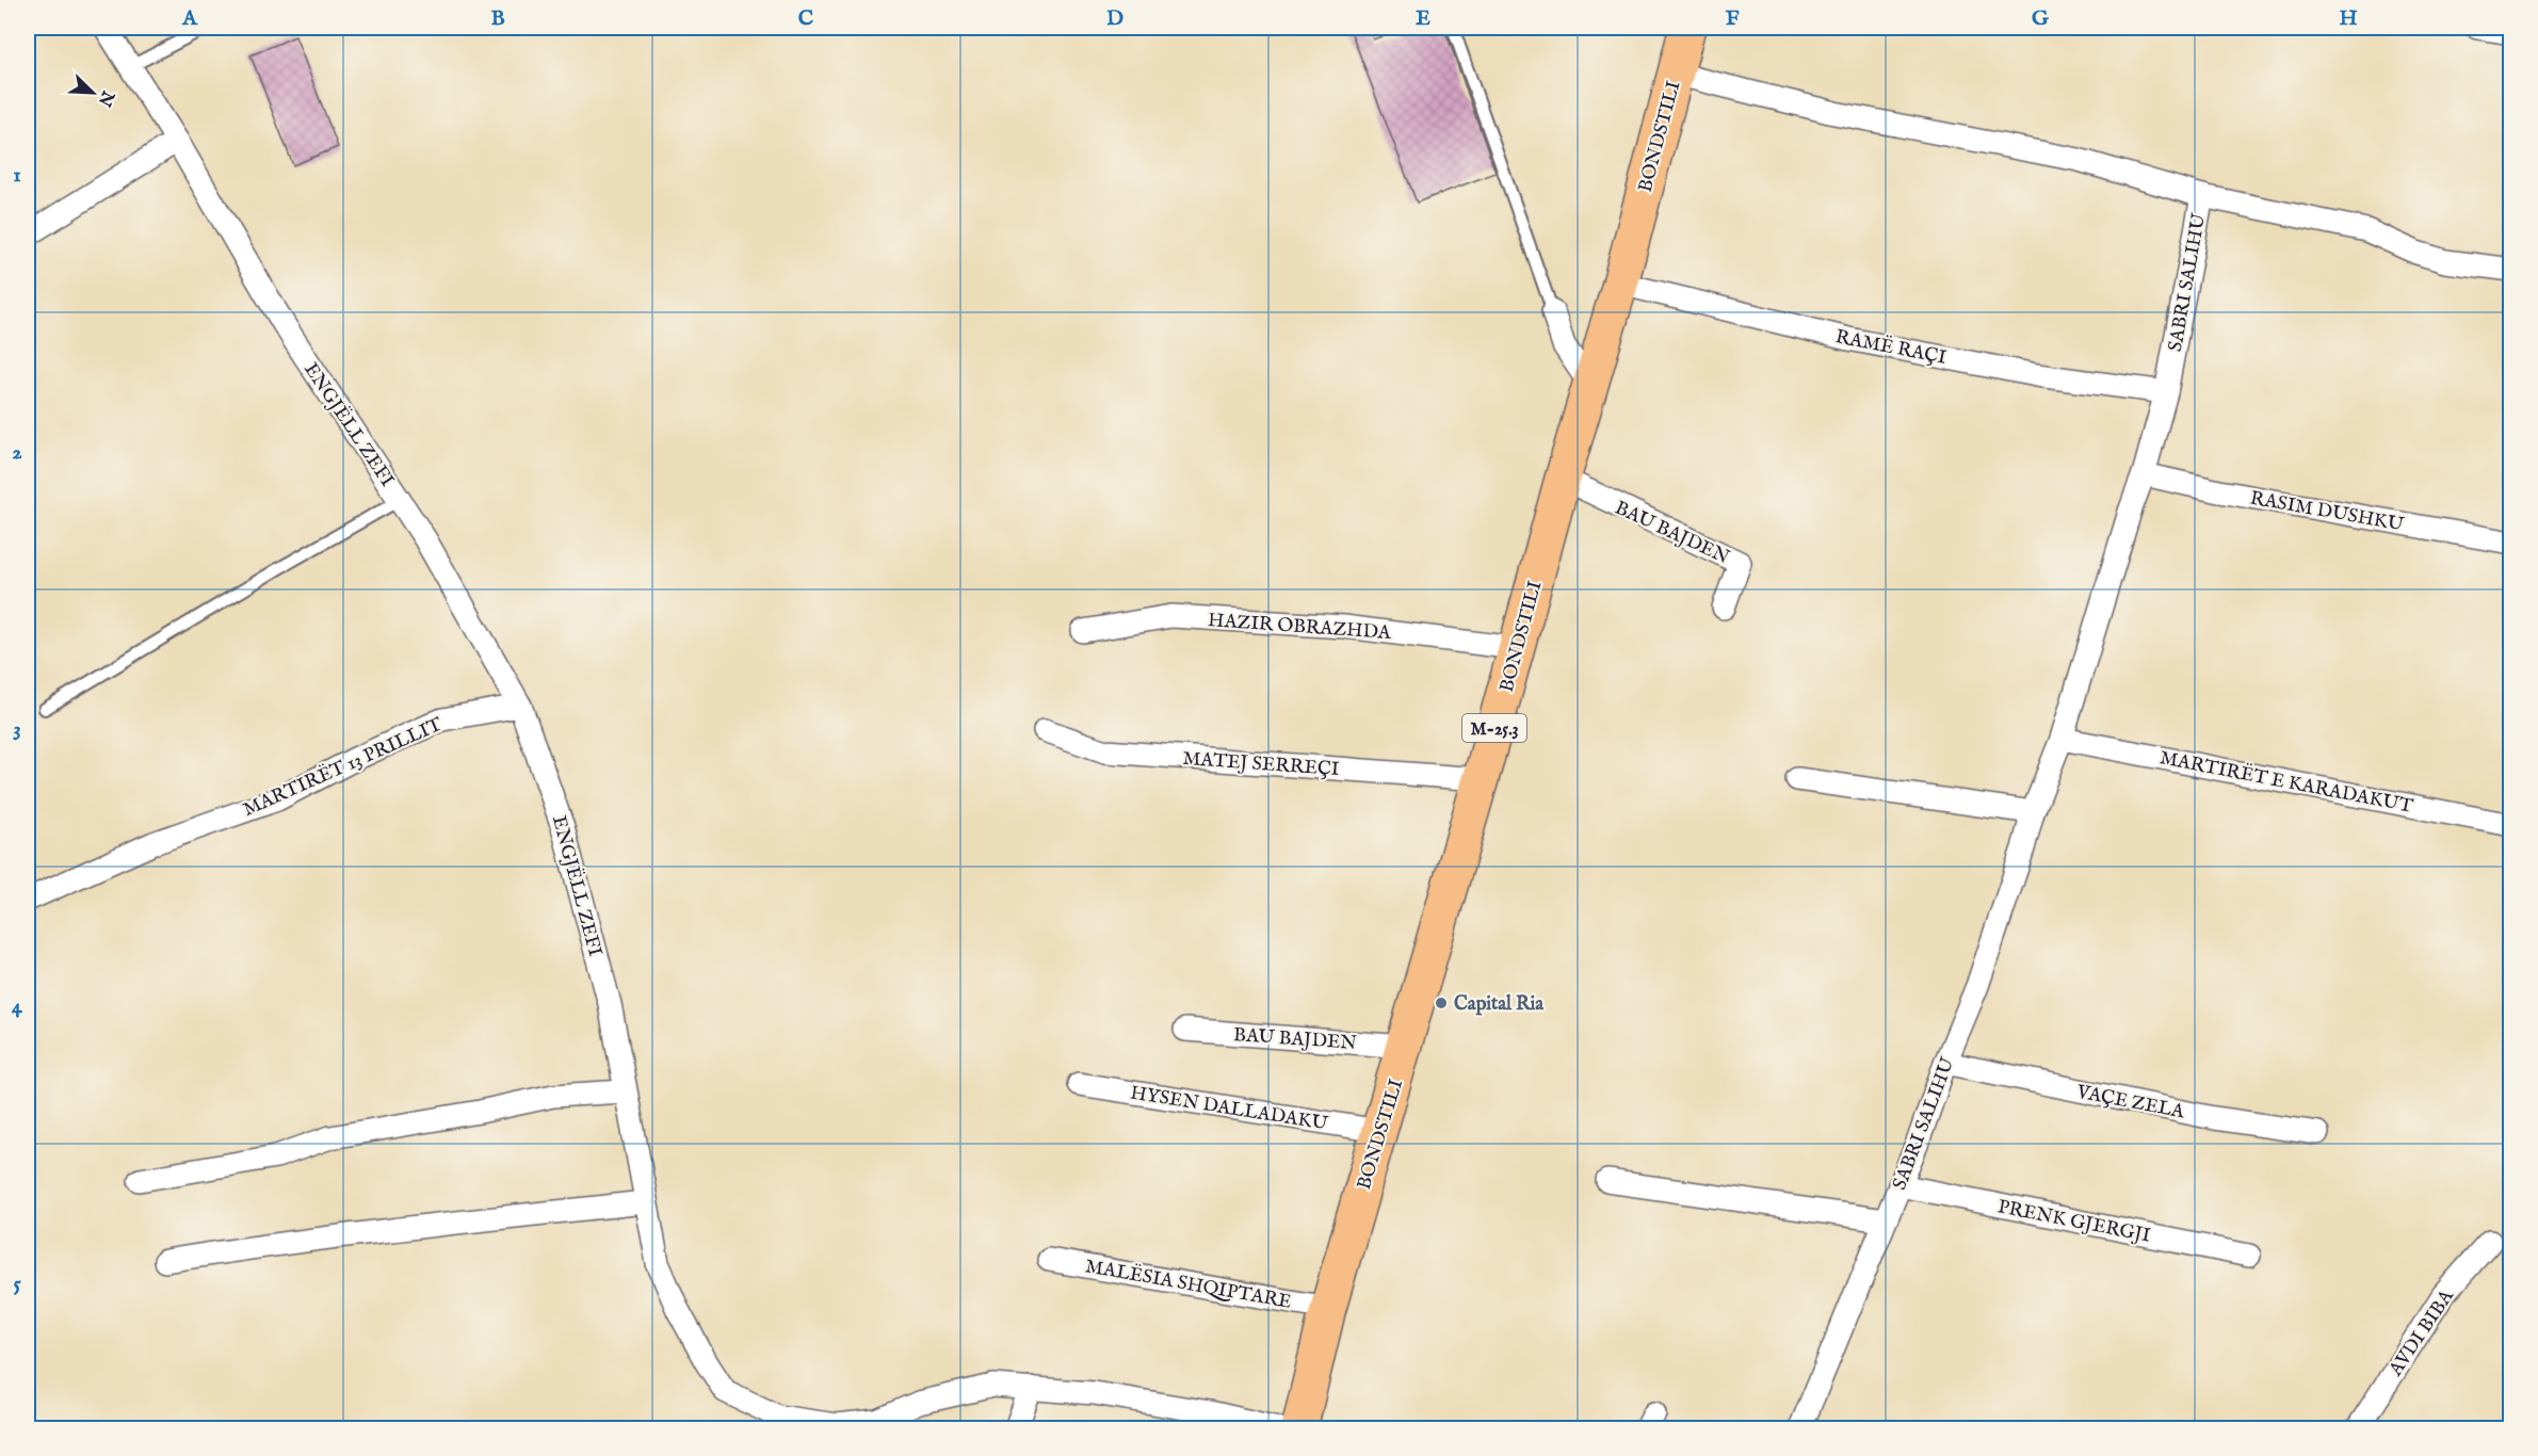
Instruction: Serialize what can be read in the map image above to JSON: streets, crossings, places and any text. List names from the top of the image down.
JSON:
{
  "streets": {
    "main road": ["BONDSTILI", "M-25.3"],
    "street": [
      "SABRI SALIHU",
      "RAMË RAÇI",
      "ENGJËLL ZEFI",
      "RASIM DUSHKU",
      "BAU BAJDEN",
      "HAZIR OBRAZHDA",
      "MATEJ SERREÇI",
      "MARTIRËT 13 PRILLIT",
      "MARTIRËT E KARADAKUT",
      "VAÇE ZELA",
      "HYSEN DALLADAKU",
      "PRENK GJERGJI",
      "MALËSIA SHQIPTARE",
      "AVDI BIBA"
    ]
  },
  "crossings": [
    ["BONDSTILI", "SABRI SALIHU"],
    ["BONDSTILI", "RAMË RAÇI"],
    ["BONDSTILI", "BAU BAJDEN"],
    ["BONDSTILI", "HAZIR OBRAZHDA"],
    ["BONDSTILI", "MATEJ SERREÇI"],
    ["BONDSTILI", "HYSEN DALLADAKU"],
    ["BONDSTILI", "MALËSIA SHQIPTARE"],
    ["SABRI SALIHU", "RAMË RAÇI"],
    ["SABRI SALIHU", "RASIM DUSHKU"],
    ["SABRI SALIHU", "MARTIRËT E KARADAKUT"],
    ["SABRI SALIHU", "VAÇE ZELA"],
    ["SABRI SALIHU", "PRENK GJERGJI"],
    ["ENGJËLL ZEFI", "MARTIRËT 13 PRILLIT"]
  ],
  "places": ["Capital Ria"],
  "north": "bottom right",
  "grid": {
    "columns": [
      "A",
      "B",
      "C",
      "D",
      "E",
      "F",
      "G",
      "H"
    ],
    "rows": [
      "1",
      "2",
      "3",
      "4",
      "5"
    ]
  }
}
